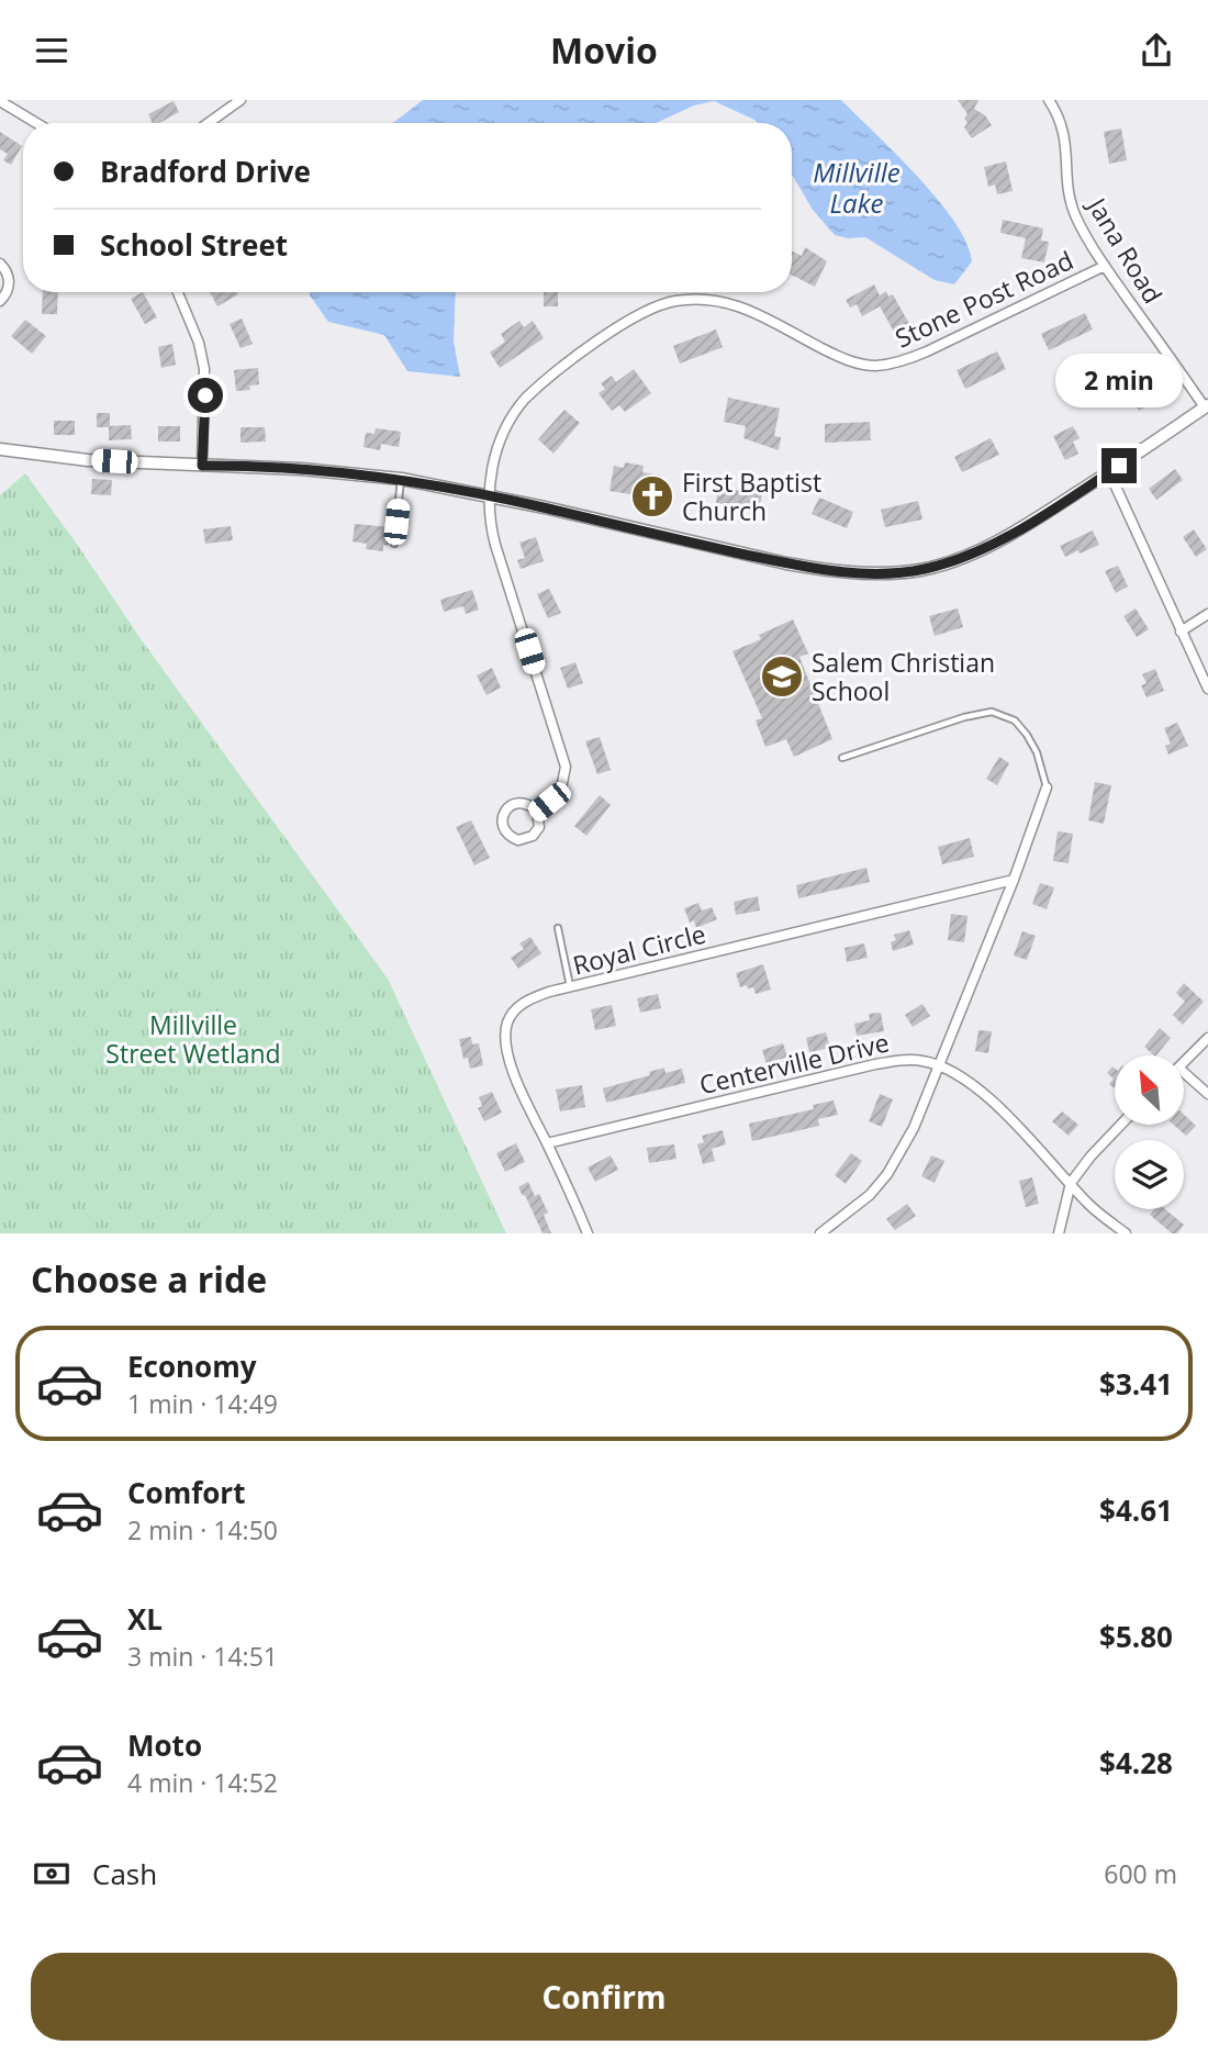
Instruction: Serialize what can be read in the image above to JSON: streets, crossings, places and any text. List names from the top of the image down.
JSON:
{
  "streets": {
    "street": [
      "Jana Road",
      "Stone Post Road",
      "Royal Circle",
      "Centerville Drive"
    ]
  },
  "crossings": [
    ["Jana Road", "Stone Post Road"],
    ["Royal Circle", "Centerville Drive"]
  ],
  "water": ["Millville Lake"],
  "parks": ["Millville Street Wetland"],
  "places": {
    "church": ["First Baptist Church"],
    "school or university": ["Salem Christian School"]
  },
  "north": "top left",
  "page": {
    "header": "Movio",
    "banner": ["Bradford Drive", "School Street"],
    "bubble": "2 min",
    "heading": "Choose a ride",
    "list": [
      {
        "name": "Economy",
        "note": "1 min · 14:49",
        "value": "$3.41"
      },
      {
        "name": "Comfort",
        "note": "2 min · 14:50",
        "value": "$4.61"
      },
      {
        "name": "XL",
        "note": "3 min · 14:51",
        "value": "$5.80"
      },
      {
        "name": "Moto",
        "note": "4 min · 14:52",
        "value": "$4.28"
      }
    ],
    "pay": ["Cash", "600 m"],
    "buttons": "Confirm"
  }
}
